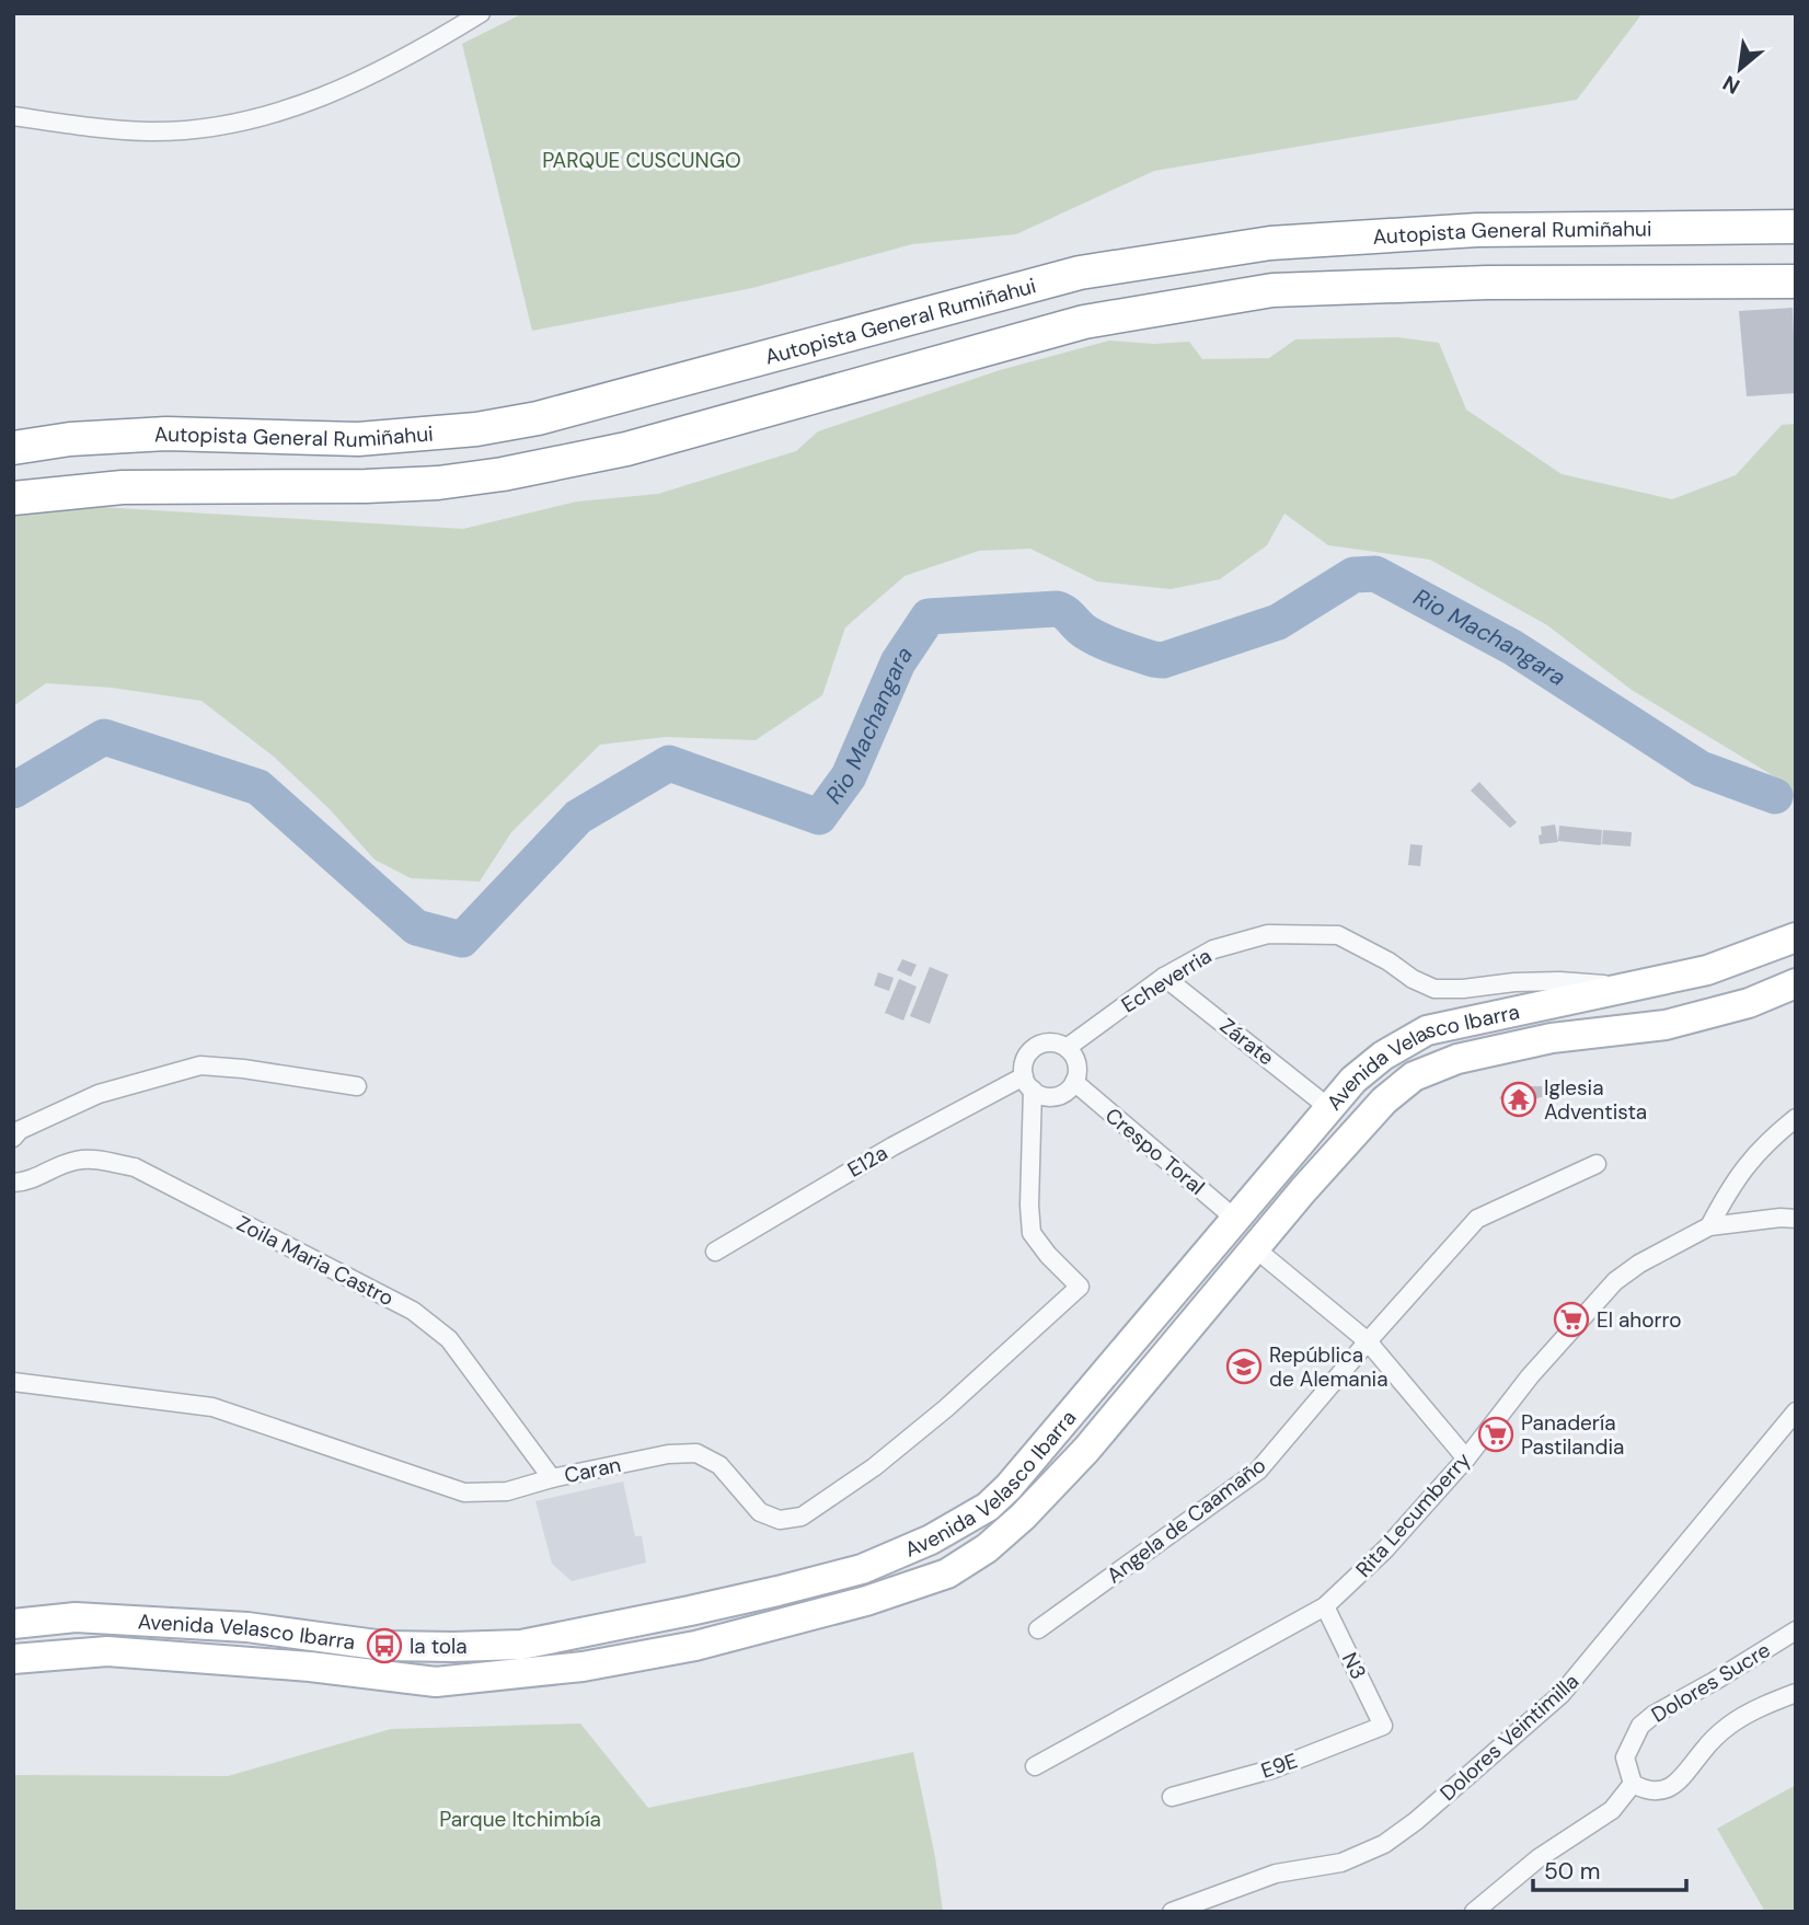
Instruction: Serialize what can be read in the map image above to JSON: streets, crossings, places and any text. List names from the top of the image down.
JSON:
{
  "streets": {
    "highway": ["Autopista General Rumiñahui"],
    "main road": ["Avenida Velasco Ibarra"],
    "street": [
      "Echeverria",
      "Zárate",
      "Crespo Toral",
      "E12a",
      "Zoila Maria Castro",
      "Caran",
      "Rita Lecumberry",
      "Angela de Caamaño",
      "N3",
      "Dolores Sucre",
      "Dolores Veintimilla",
      "E9E"
    ]
  },
  "crossings": [
    ["Echeverria", "Zárate"],
    ["Echeverria", "Avenida Velasco Ibarra"],
    ["Echeverria", "Crespo Toral"],
    ["Echeverria", "E12a"],
    ["Echeverria", "Caran"],
    ["Zárate", "Avenida Velasco Ibarra"],
    ["Avenida Velasco Ibarra", "Crespo Toral"],
    ["Crespo Toral", "E12a"],
    ["Crespo Toral", "Caran"],
    ["E12a", "Caran"],
    ["Zoila Maria Castro", "Caran"],
    ["Rita Lecumberry", "N3"],
    ["N3", "E9E"]
  ],
  "water": ["Rio Machangara"],
  "parks": ["PARQUE CUSCUNGO", "Parque Itchimbía"],
  "places": {
    "temple": ["Iglesia Adventista"],
    "supermarket": ["El ahorro", "Panadería Pastilandia"],
    "school or university": ["República de Alemania"],
    "bus stop": ["la tola"]
  },
  "scale_bar": "50 m",
  "north": "bottom left"
}
